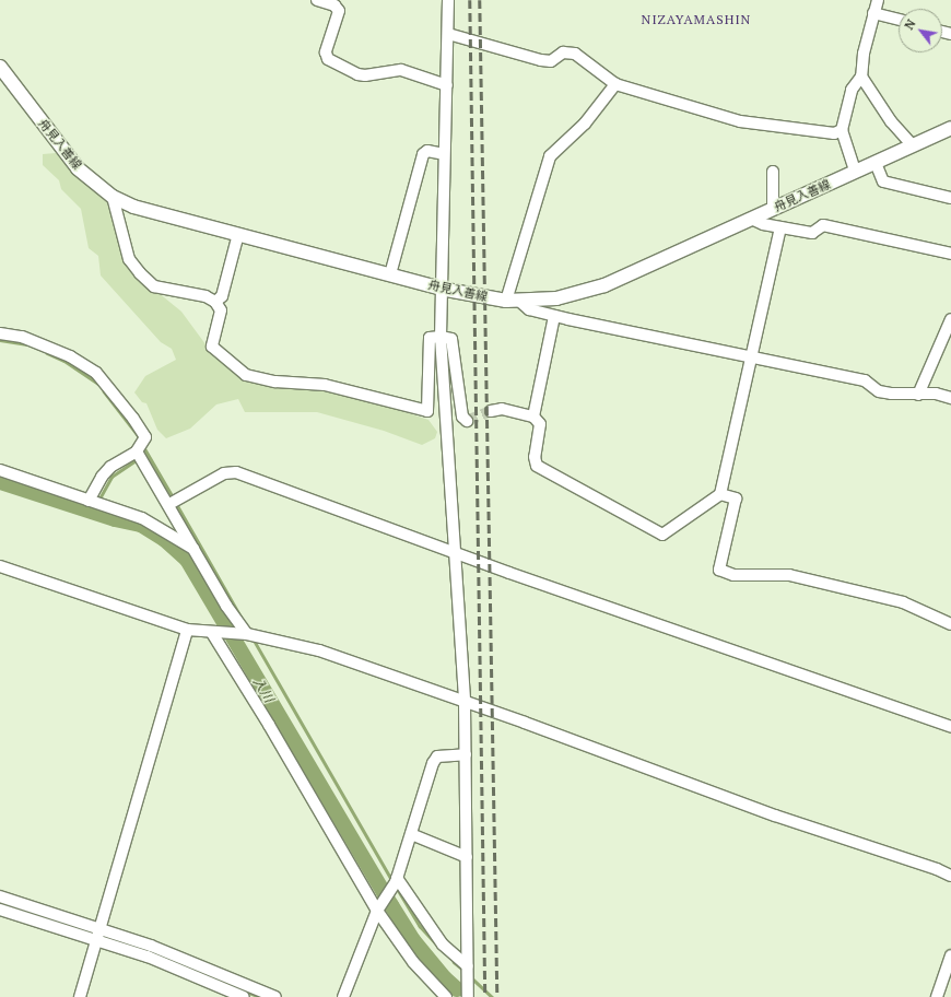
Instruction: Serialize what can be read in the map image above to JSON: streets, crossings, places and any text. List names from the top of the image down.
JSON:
{
  "streets": {
    "main road": ["舟見入善線"]
  },
  "districts": ["NIZAYAMASHIN"],
  "water": ["入川"],
  "north": "top left"
}
